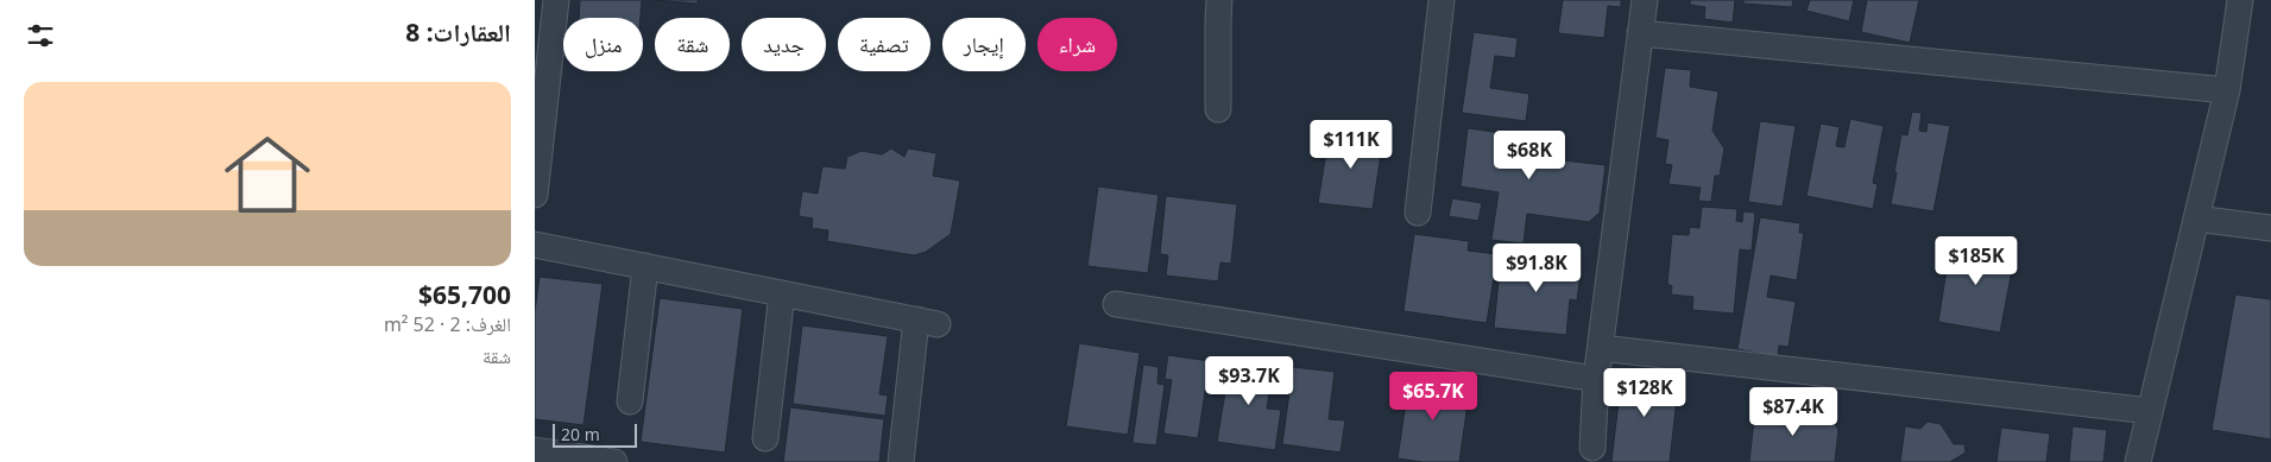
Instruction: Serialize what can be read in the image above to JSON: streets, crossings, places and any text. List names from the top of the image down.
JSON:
{
  "scale_bar": "20 m",
  "page": {
    "heading": "العقارات: 8",
    "chip": [
      "شراء",
      "إيجار",
      "تصفية",
      "جديد",
      "شقة",
      "منزل"
    ],
    "list": [
      {
        "name": "$65,700",
        "note": "الغرف: 2 · 52 m² · شقة"
      }
    ],
    "price": [
      "$111K",
      "$68K",
      "$185K",
      "$91.8K",
      "$93.7K",
      "$128K",
      "$65.7K",
      "$87.4K"
    ],
    "scale": "20 m"
  }
}
